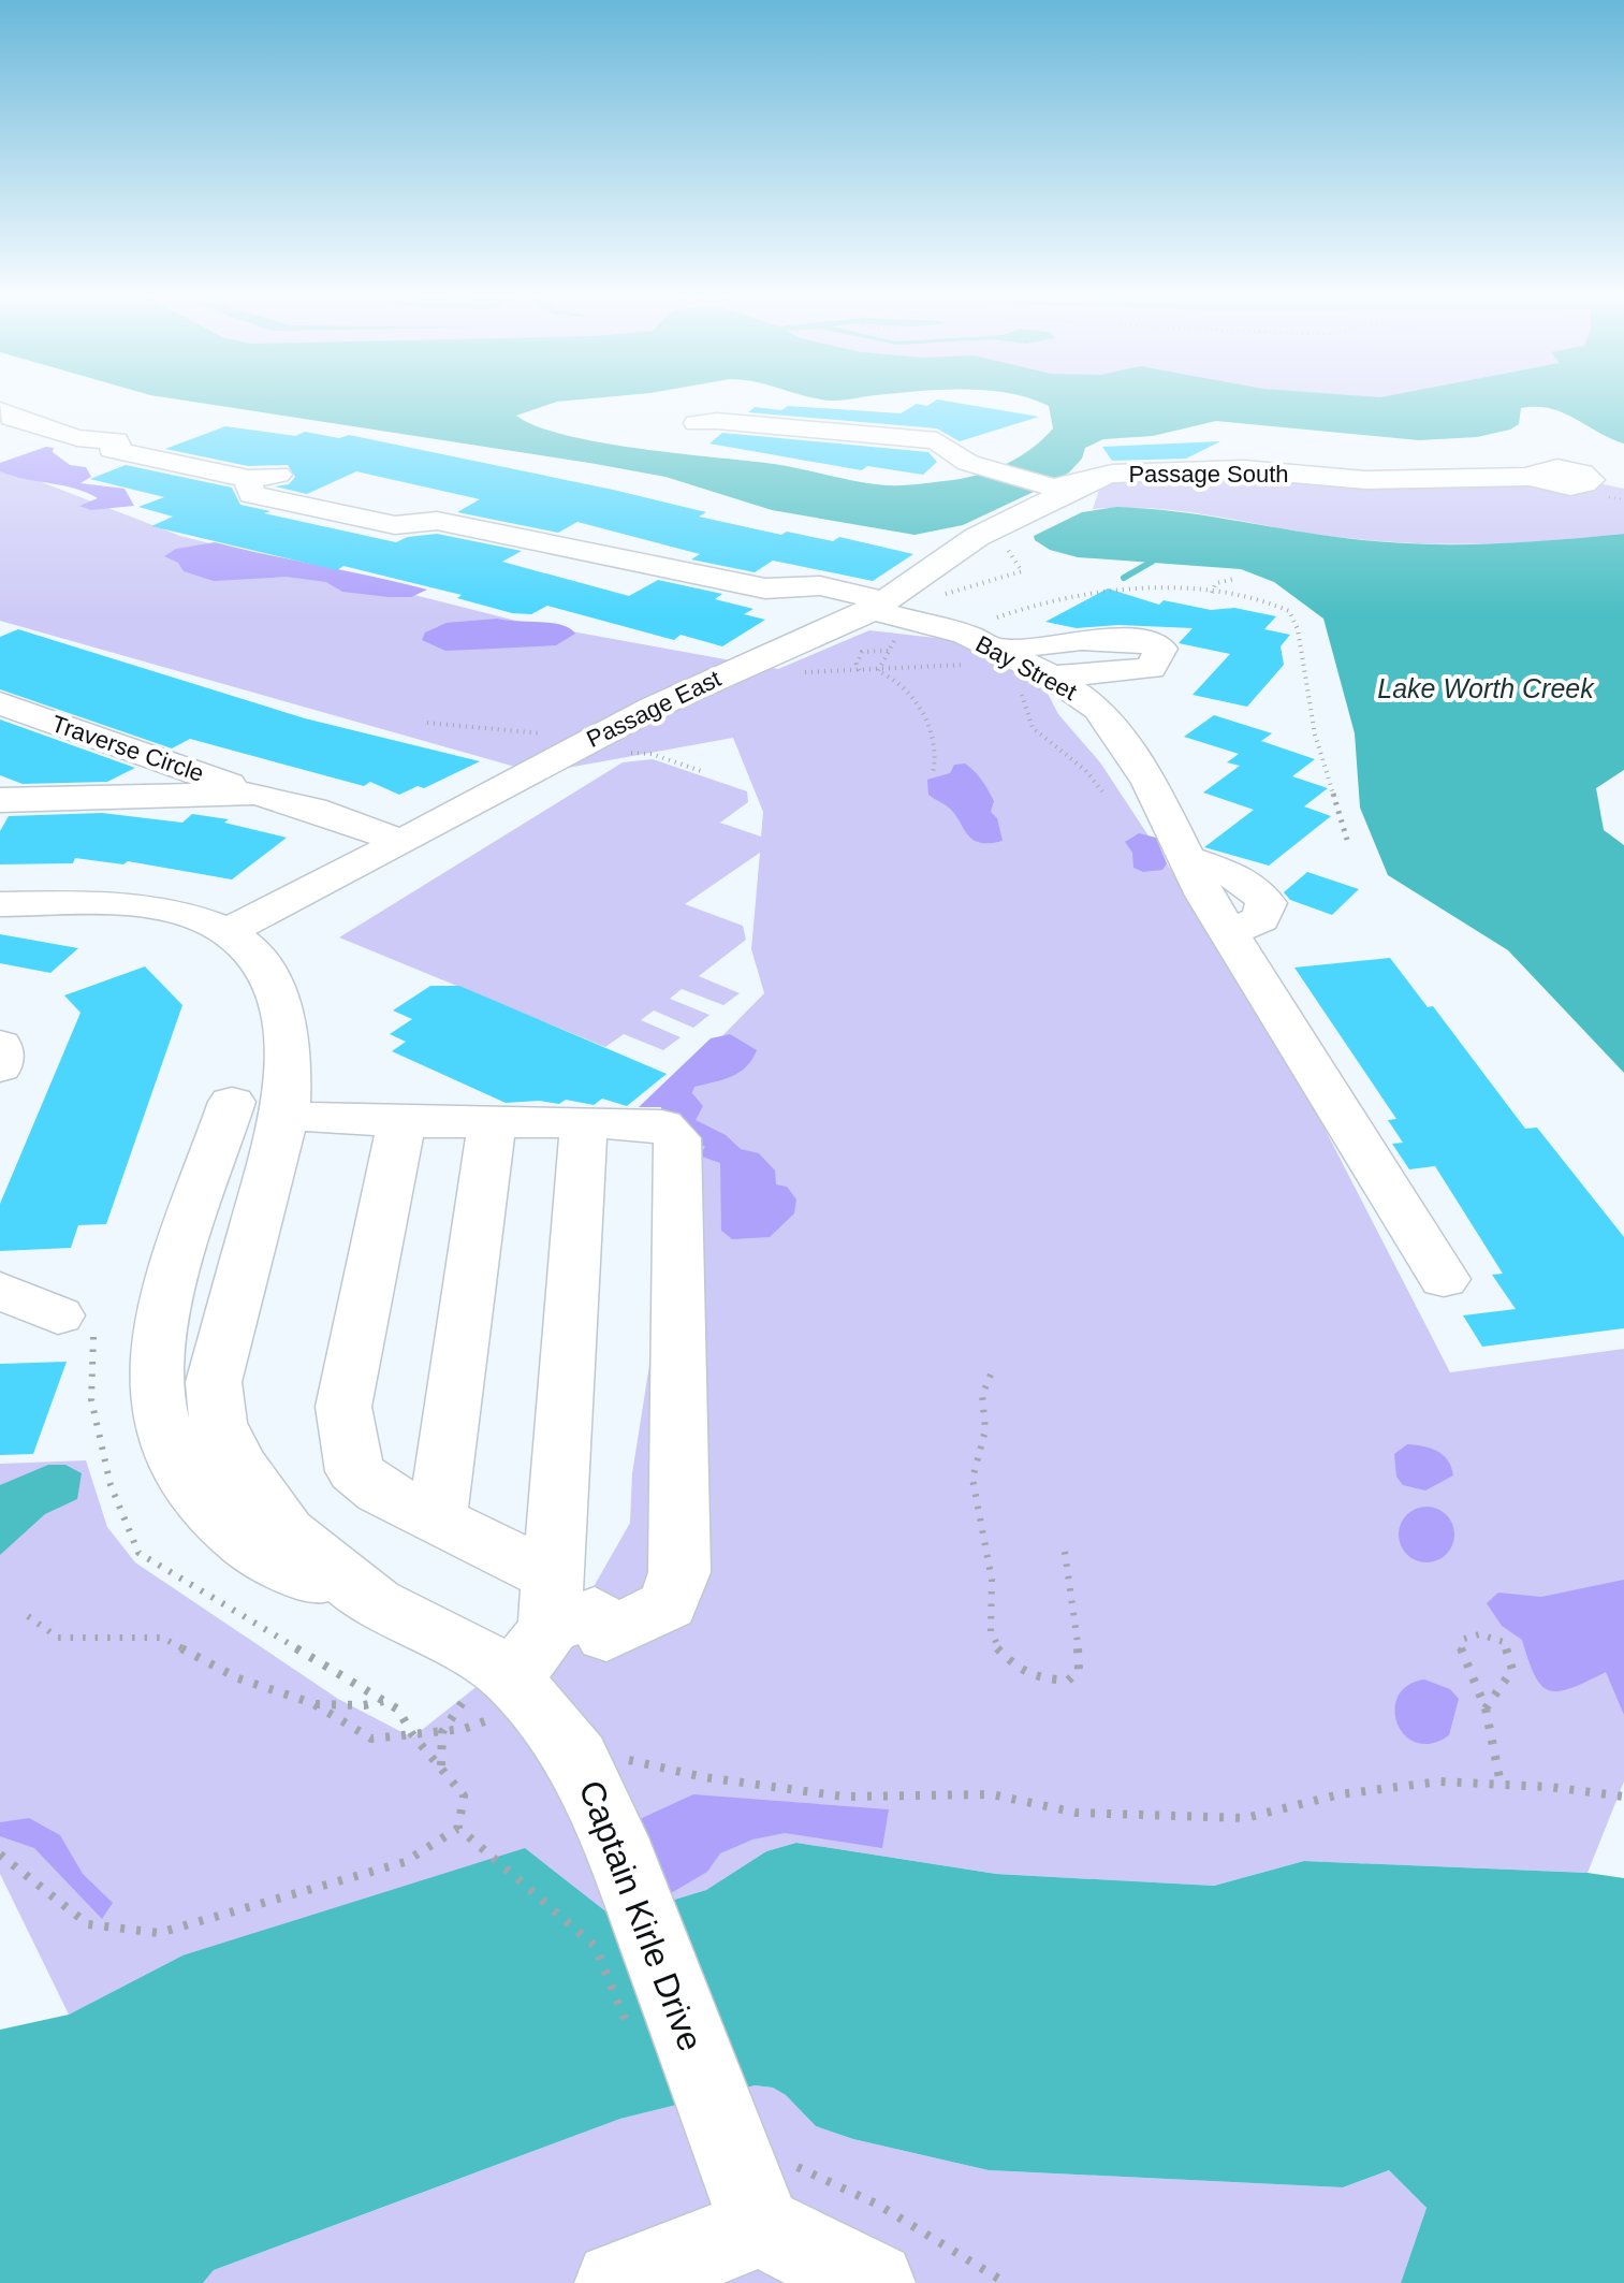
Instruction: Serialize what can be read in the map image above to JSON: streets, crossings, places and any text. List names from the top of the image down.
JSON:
{
  "streets": {
    "street": [
      "Passage South",
      "Bay Street",
      "Passage East",
      "Traverse Circle",
      "Captain Kirle Drive"
    ]
  },
  "crossings": [
    ["Passage South", "Passage East"],
    ["Bay Street", "Passage East"],
    ["Passage East", "Traverse Circle"],
    ["Passage East", "Captain Kirle Drive"]
  ],
  "water": ["Lake Worth Creek"]
}
